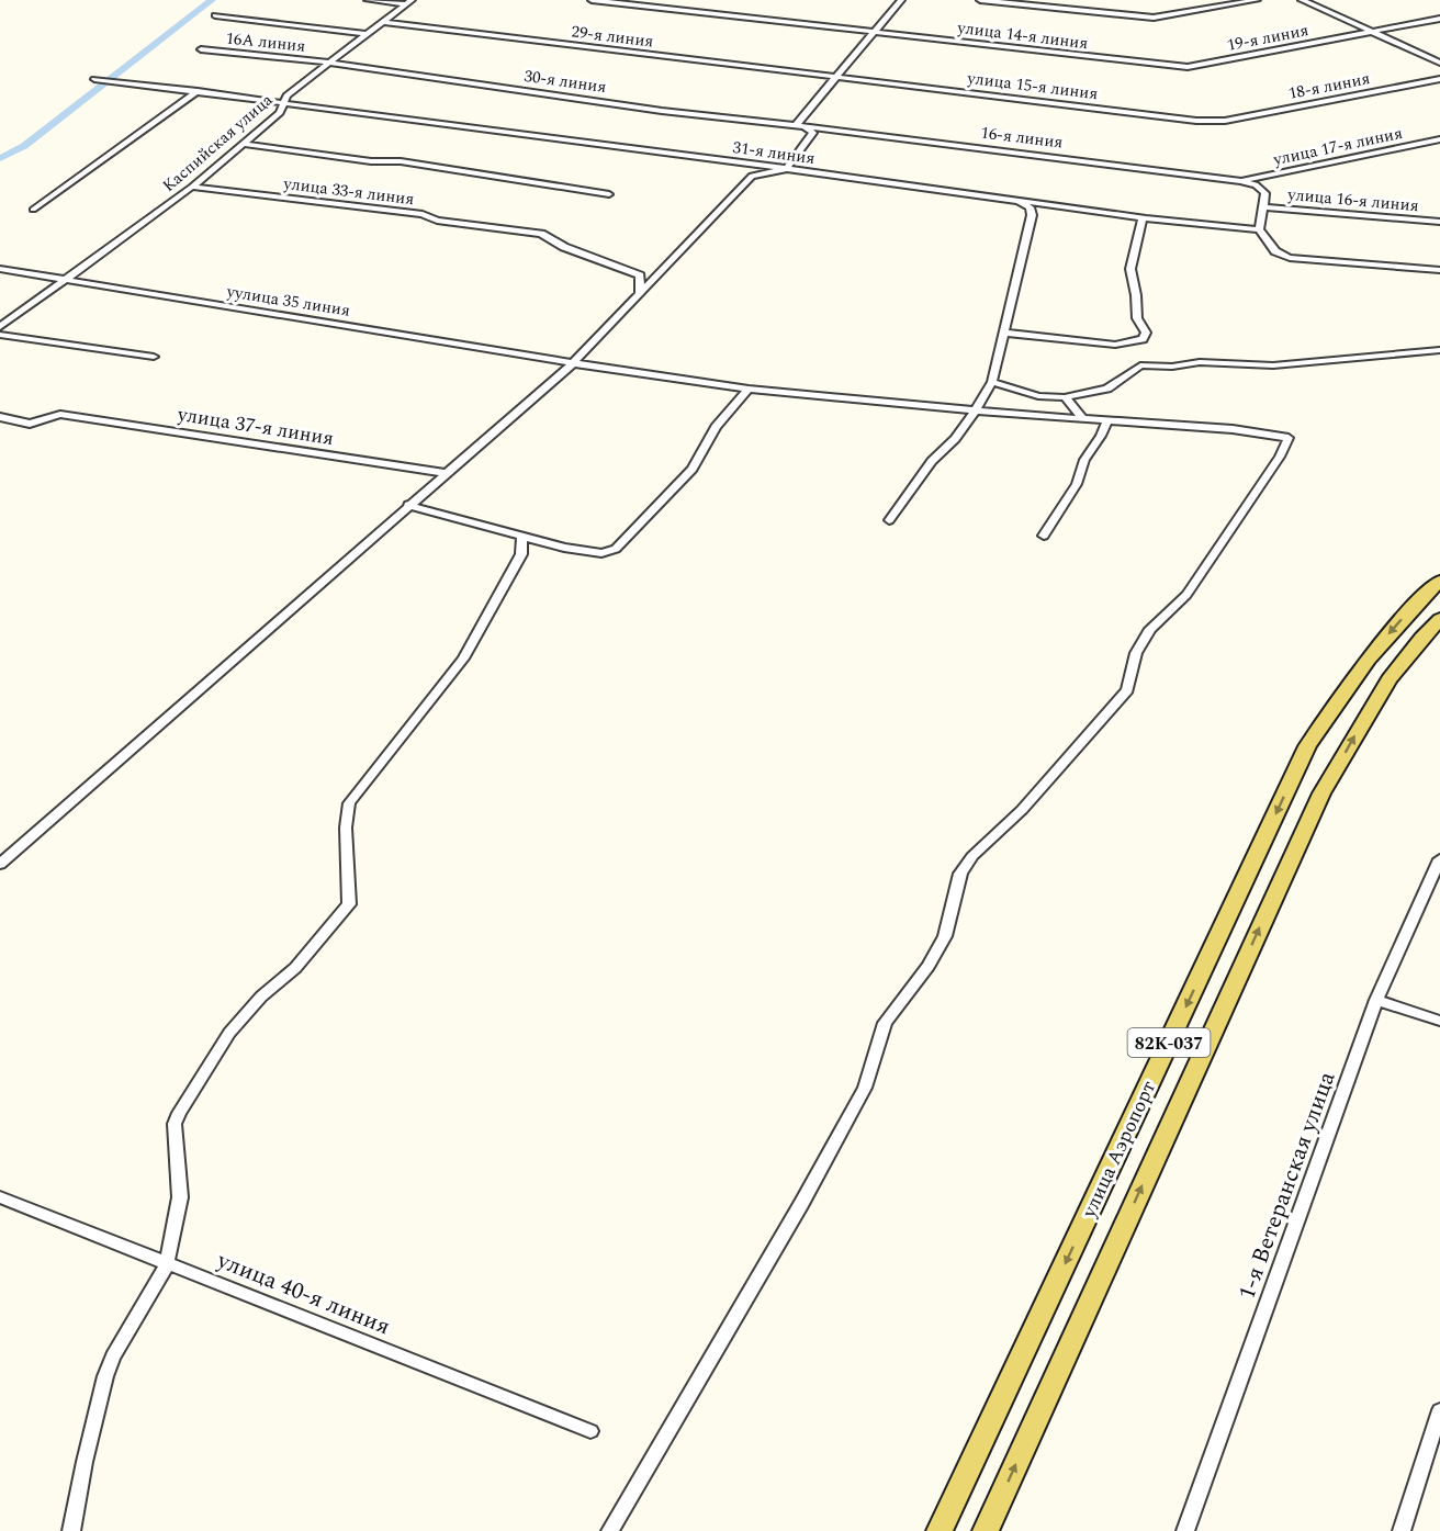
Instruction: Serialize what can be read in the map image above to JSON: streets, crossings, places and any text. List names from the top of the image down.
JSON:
{
  "streets": {
    "main road": ["82К-037", "улица Аэропорт"],
    "street": [
      "улица 14-я линия",
      "29-я линия",
      "19-я линия",
      "16А линия",
      "30-я линия",
      "улица 15-я линия",
      "18-я линия",
      "16-я линия",
      "Каспийская улица",
      "улица 17-я линия",
      "31-я линия",
      "улица 33-я линия",
      "улица 16-я линия",
      "уулица 35 линия",
      "улица 37-я линия",
      "1-я Ветеранская улица",
      "улица 40-я линия"
    ]
  },
  "crossings": [
    ["улица 14-я линия", "19-я линия"],
    ["29-я линия", "улица 15-я линия"],
    ["29-я линия", "Каспийская улица"],
    ["16А линия", "30-я линия"],
    ["16А линия", "Каспийская улица"],
    ["30-я линия", "16-я линия"],
    ["30-я линия", "Каспийская улица"],
    ["улица 15-я линия", "18-я линия"],
    ["16-я линия", "улица 17-я линия"],
    ["Каспийская улица", "31-я линия"],
    ["Каспийская улица", "улица 33-я линия"],
    ["Каспийская улица", "уулица 35 линия"]
  ]
}
